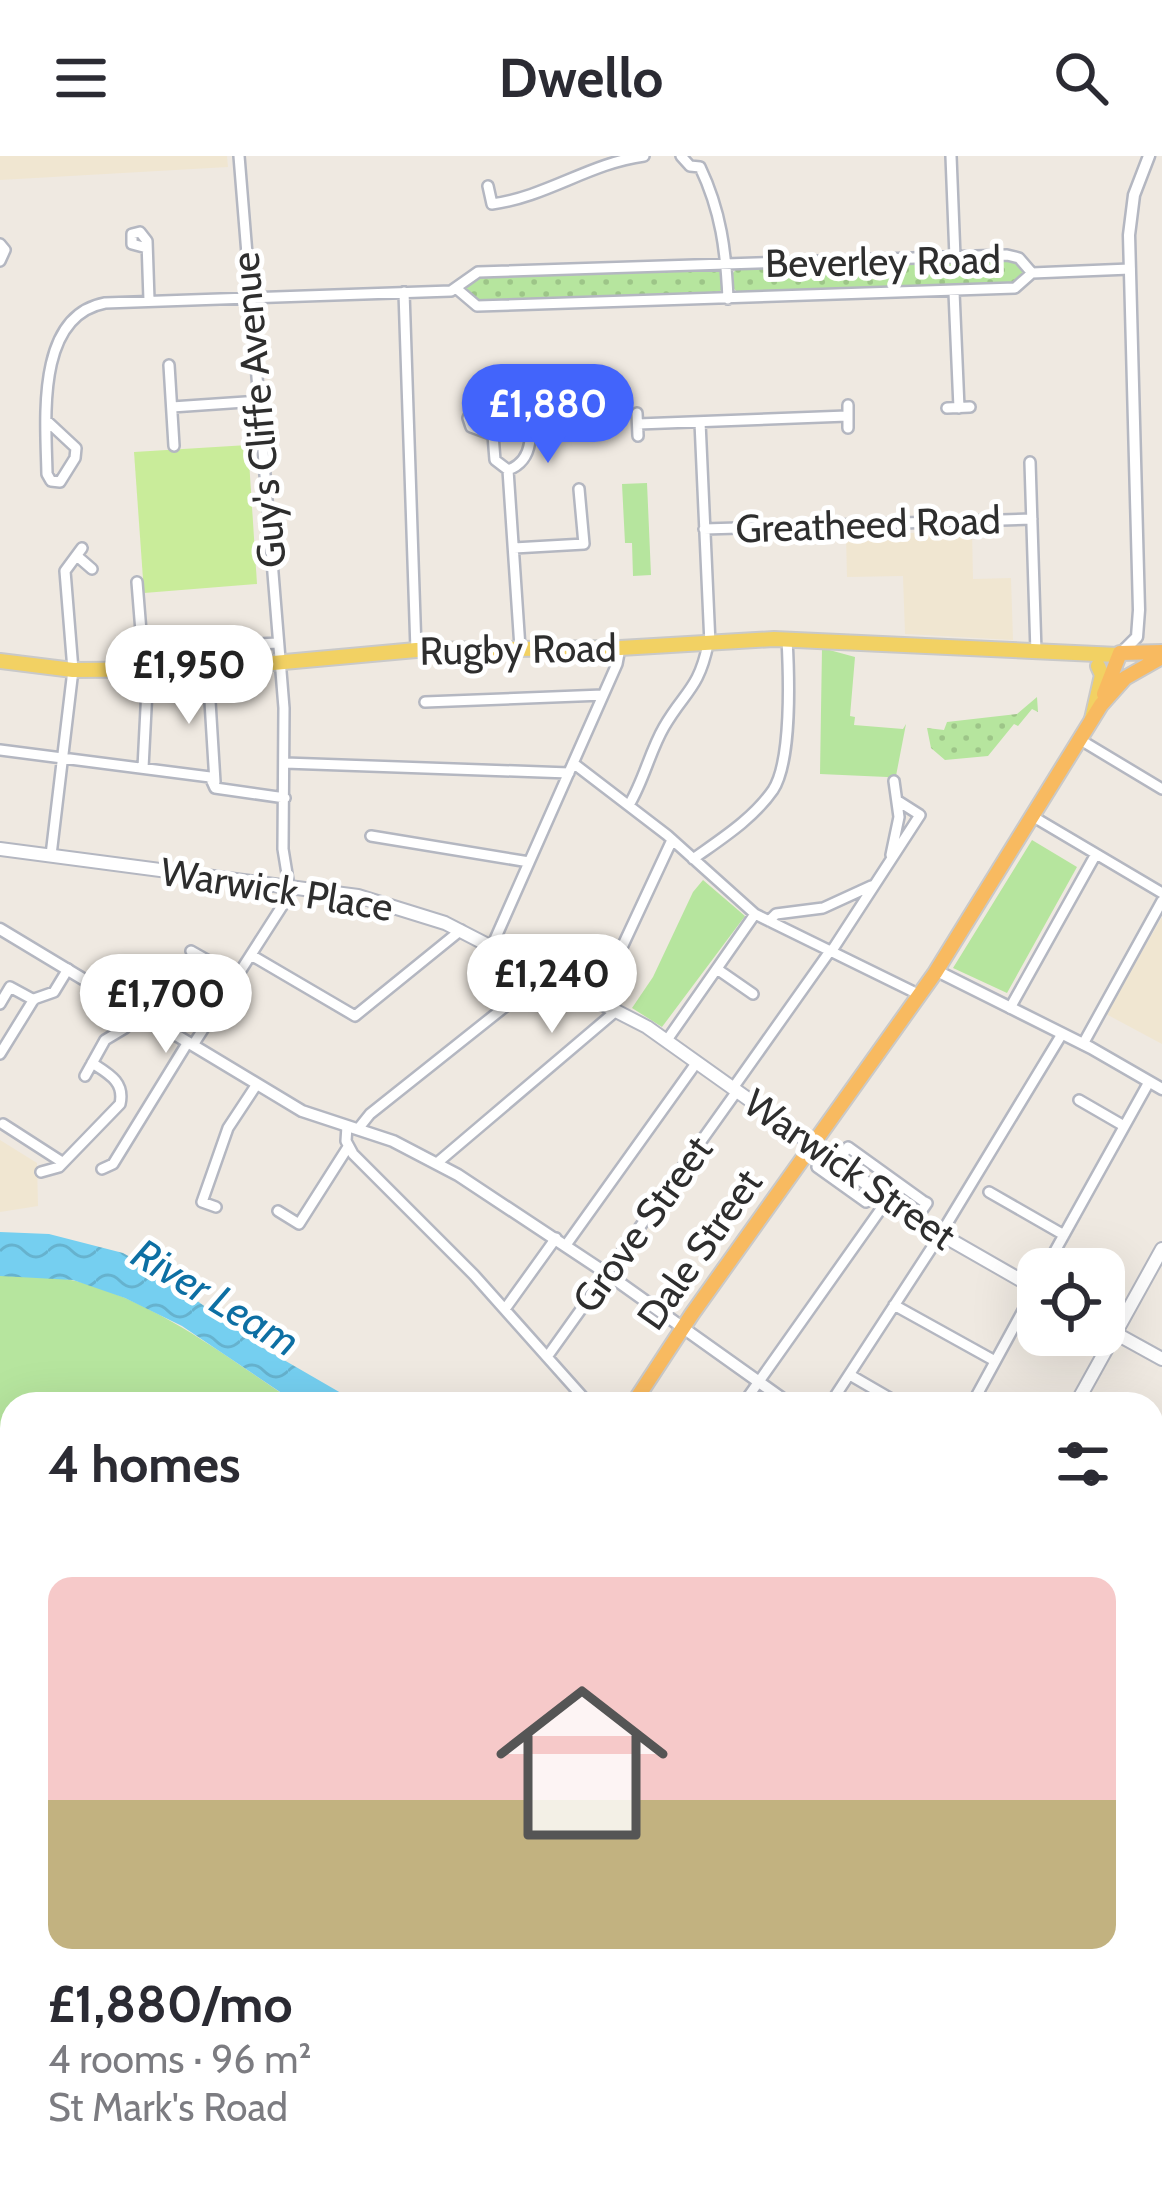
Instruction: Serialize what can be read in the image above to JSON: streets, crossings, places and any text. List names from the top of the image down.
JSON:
{
  "streets": {
    "highway": ["Dale Street"],
    "main road": ["Rugby Road", "Warwick Place", "Warwick Street"],
    "street": [
      "Beverley Road",
      "Guy's Cliffe Avenue",
      "Greatheed Road",
      "Grove Street"
    ]
  },
  "crossings": [
    ["Beverley Road", "Guy's Cliffe Avenue"],
    ["Guy's Cliffe Avenue", "Rugby Road"],
    ["Guy's Cliffe Avenue", "Warwick Place"],
    ["Greatheed Road", "Rugby Road"],
    ["Rugby Road", "Dale Street"],
    ["Warwick Place", "Warwick Street"],
    ["Warwick Street", "Grove Street"],
    ["Warwick Street", "Dale Street"]
  ],
  "water": ["River Leam"],
  "page": {
    "header": "Dwello",
    "price": [
      "£1,880",
      "£1,950",
      "£1,240",
      "£1,700"
    ],
    "heading": "4 homes",
    "list": [
      {
        "name": "£1,880/mo",
        "note": "4 rooms · 96 m² · St Mark's Road"
      }
    ]
  }
}
